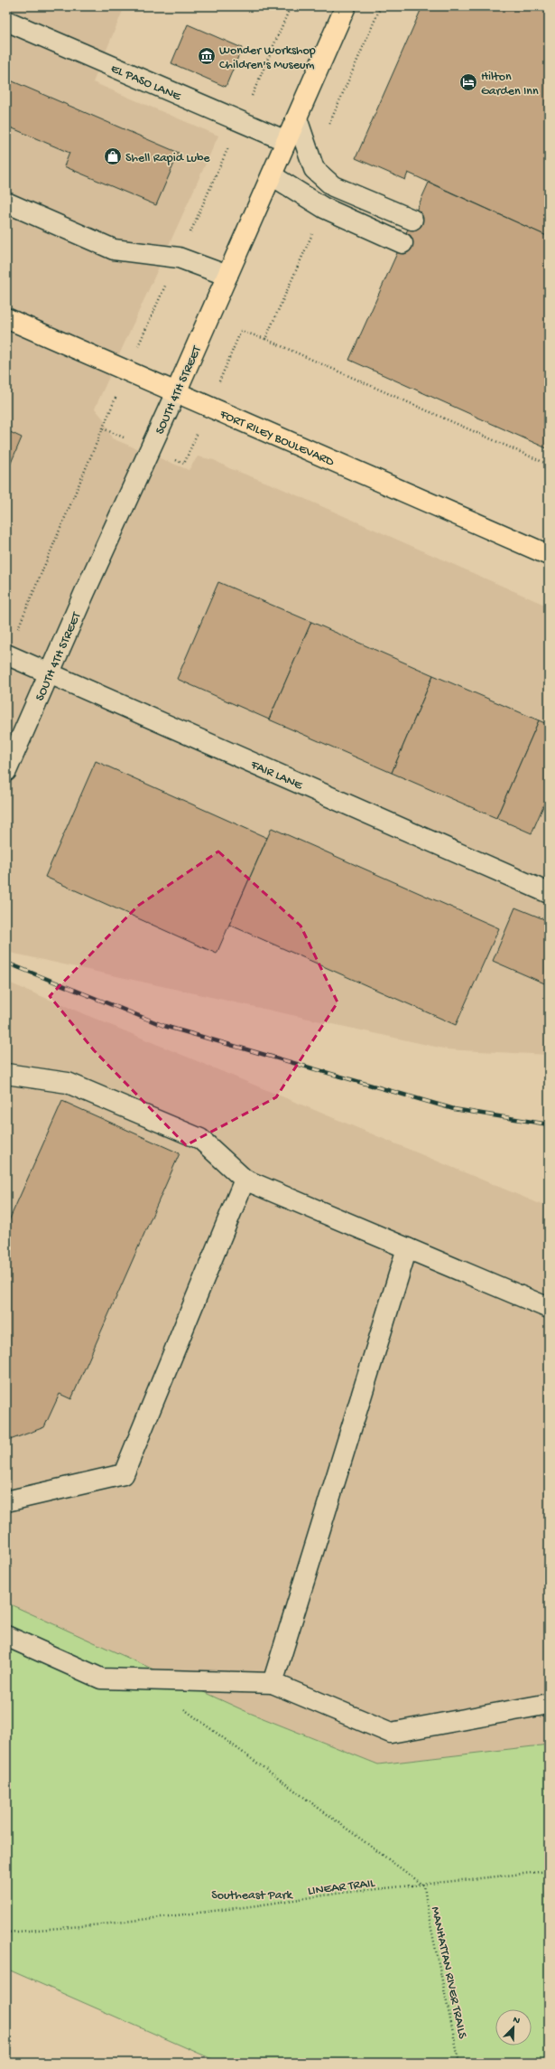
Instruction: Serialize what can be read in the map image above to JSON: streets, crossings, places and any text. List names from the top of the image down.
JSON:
{
  "streets": {
    "main road": ["SOUTH 4TH STREET", "FORT RILEY BOULEVARD"],
    "street": ["EL PASO LANE", "FAIR LANE"],
    "path": ["LINEAR TRAIL", "MANHATTAN RIVER TRAILS"]
  },
  "crossings": [
    ["EL PASO LANE", "SOUTH 4TH STREET"],
    ["SOUTH 4TH STREET", "FORT RILEY BOULEVARD"],
    ["SOUTH 4TH STREET", "FAIR LANE"],
    ["LINEAR TRAIL", "MANHATTAN RIVER TRAILS"]
  ],
  "parks": ["Southeast Park"],
  "places": {
    "museum": ["Wonder Workshop Children's Museum"],
    "hotel": ["Hilton Garden Inn"],
    "shop": ["Shell Rapid Lube"]
  },
  "north": "top right"
}
